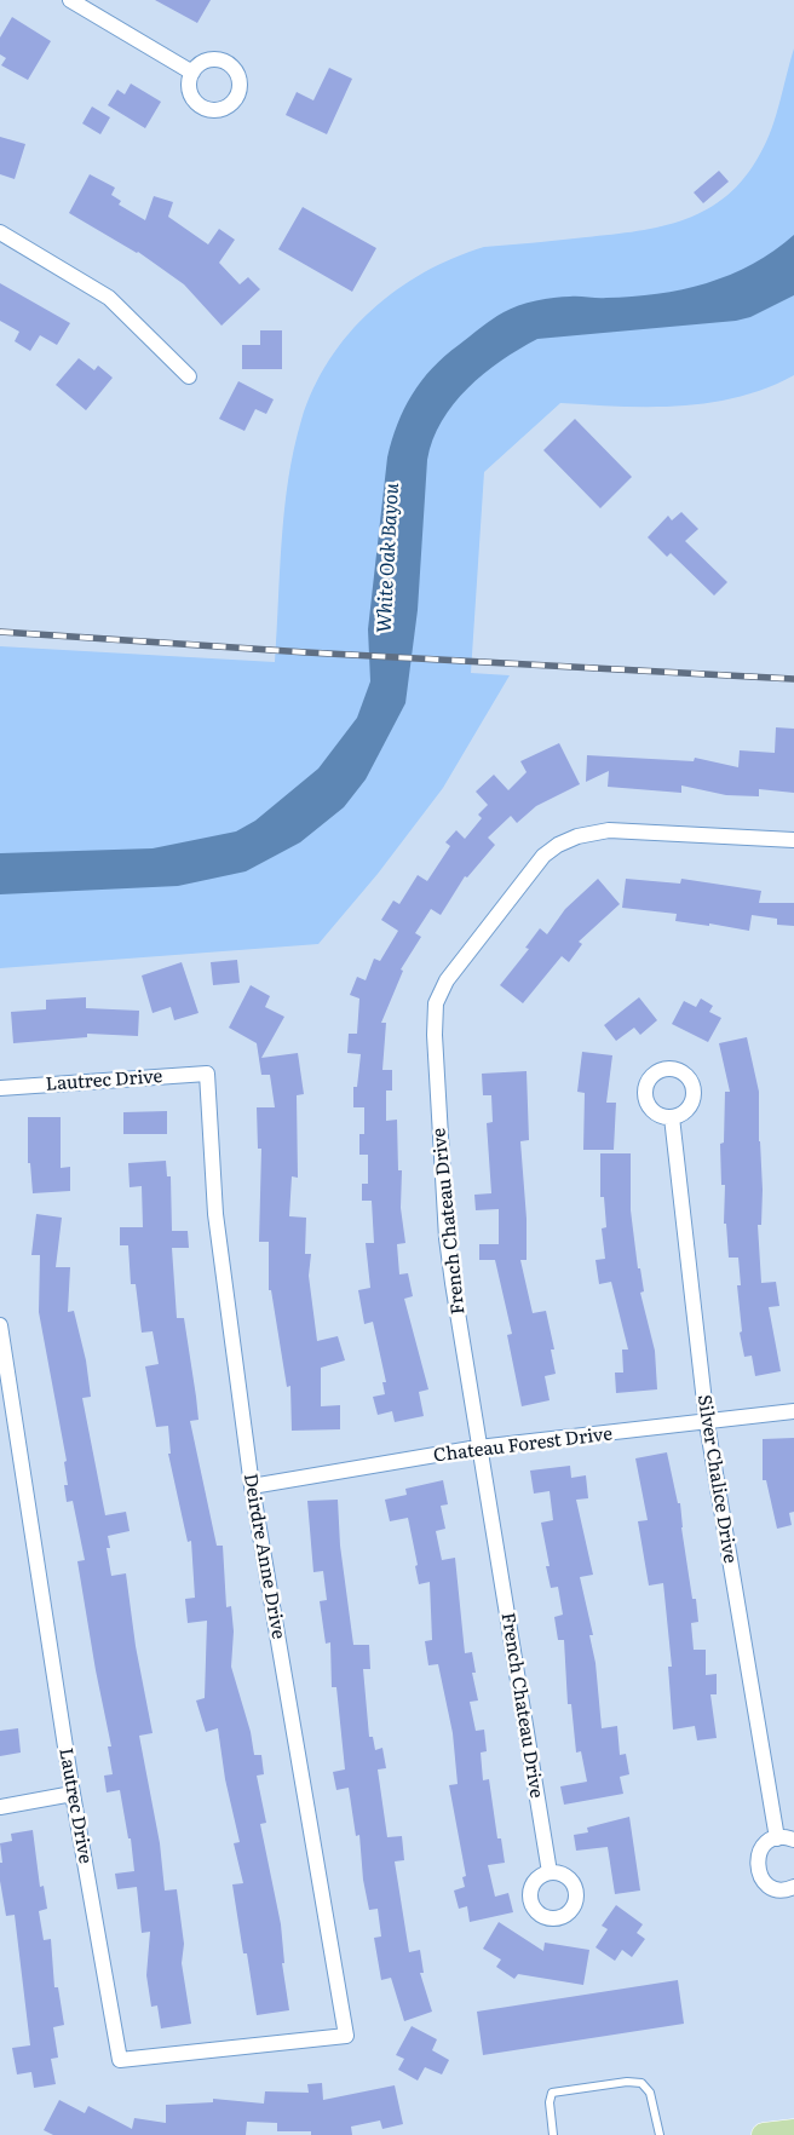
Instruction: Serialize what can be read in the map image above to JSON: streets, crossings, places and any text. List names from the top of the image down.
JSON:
{
  "streets": {
    "street": [
      "Lautrec Drive",
      "French Chateau Drive",
      "Chateau Forest Drive",
      "Silver Chalice Drive",
      "Deirdre Anne Drive"
    ]
  },
  "crossings": [
    ["Lautrec Drive", "Deirdre Anne Drive"],
    ["French Chateau Drive", "Chateau Forest Drive"],
    ["Chateau Forest Drive", "Silver Chalice Drive"],
    ["Chateau Forest Drive", "Deirdre Anne Drive"]
  ],
  "water": ["White Oak Bayou"]
}
